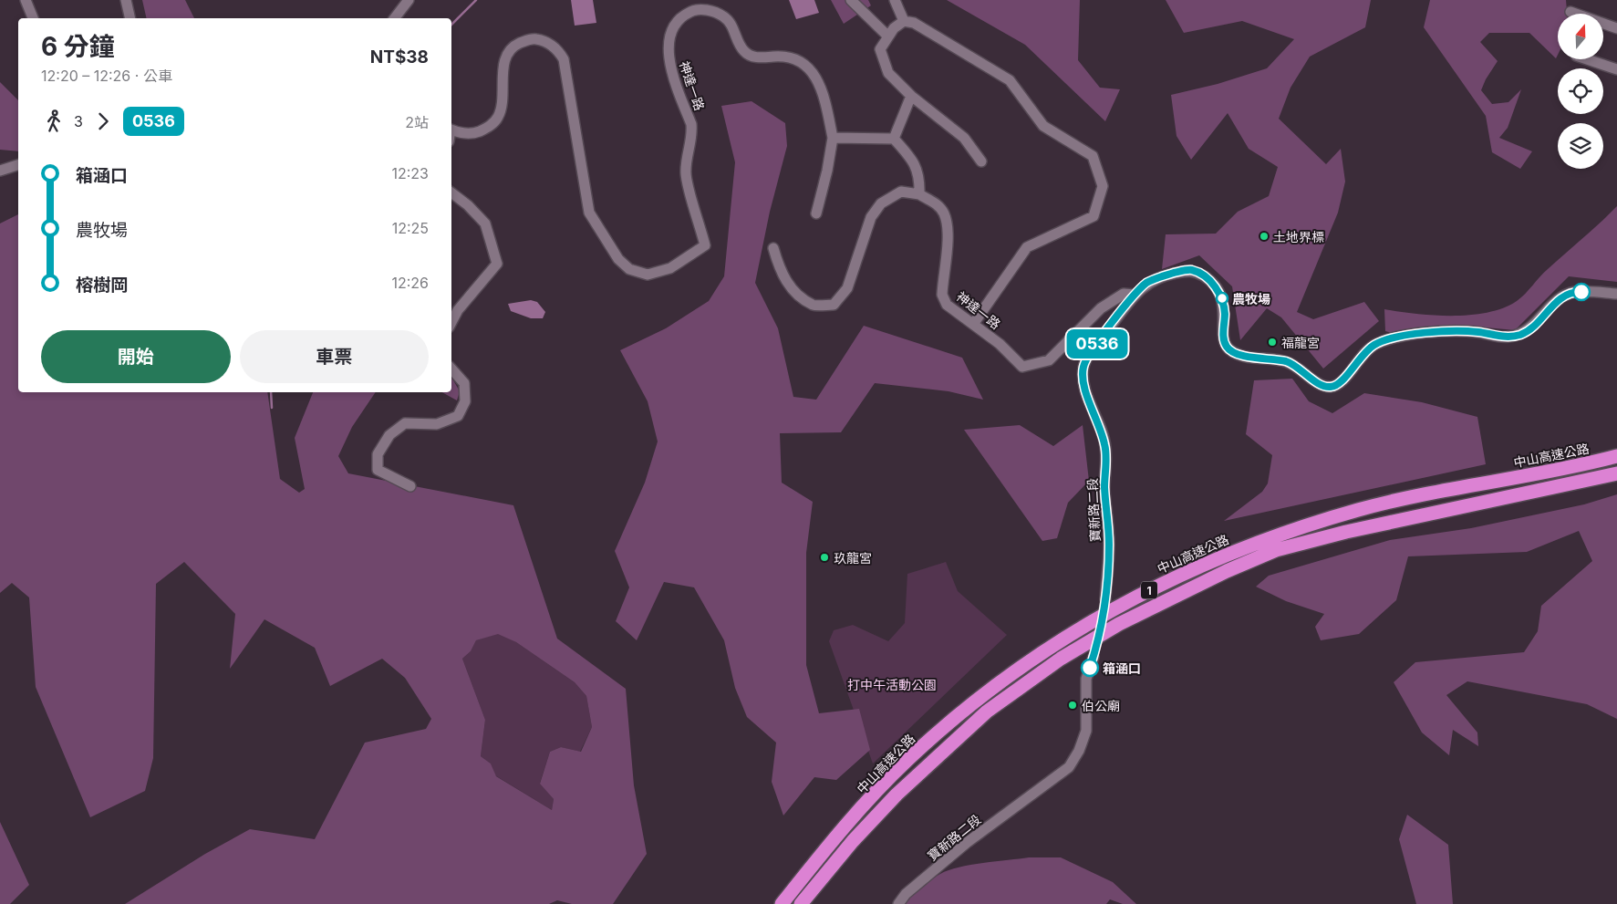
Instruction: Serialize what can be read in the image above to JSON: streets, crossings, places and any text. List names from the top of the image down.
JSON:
{
  "streets": {
    "highway": ["中山高速公路", "1"],
    "street": ["神達一路", "寶新路二段"]
  },
  "crossings": [
    ["神達一路", "寶新路二段"]
  ],
  "parks": ["打中午活動公園"],
  "places": [
    "土地界標",
    "農牧場",
    "福龍宮",
    "玖龍宮",
    "箱涵口",
    "伯公廟"
  ],
  "lines": ["bus line 0536"],
  "north": "top",
  "page": {
    "on_map": "0536",
    "heading": ["6 分鐘", "12:20 – 12:26 · 公車", "NT$38"],
    "legs": ["3", "0536", "2站"],
    "list": [
      {
        "name": "箱涵口",
        "value": "12:23"
      },
      {
        "name": "農牧場",
        "value": "12:25"
      },
      {
        "name": "榕樹岡",
        "value": "12:26"
      }
    ],
    "buttons": ["開始", "車票"]
  }
}
